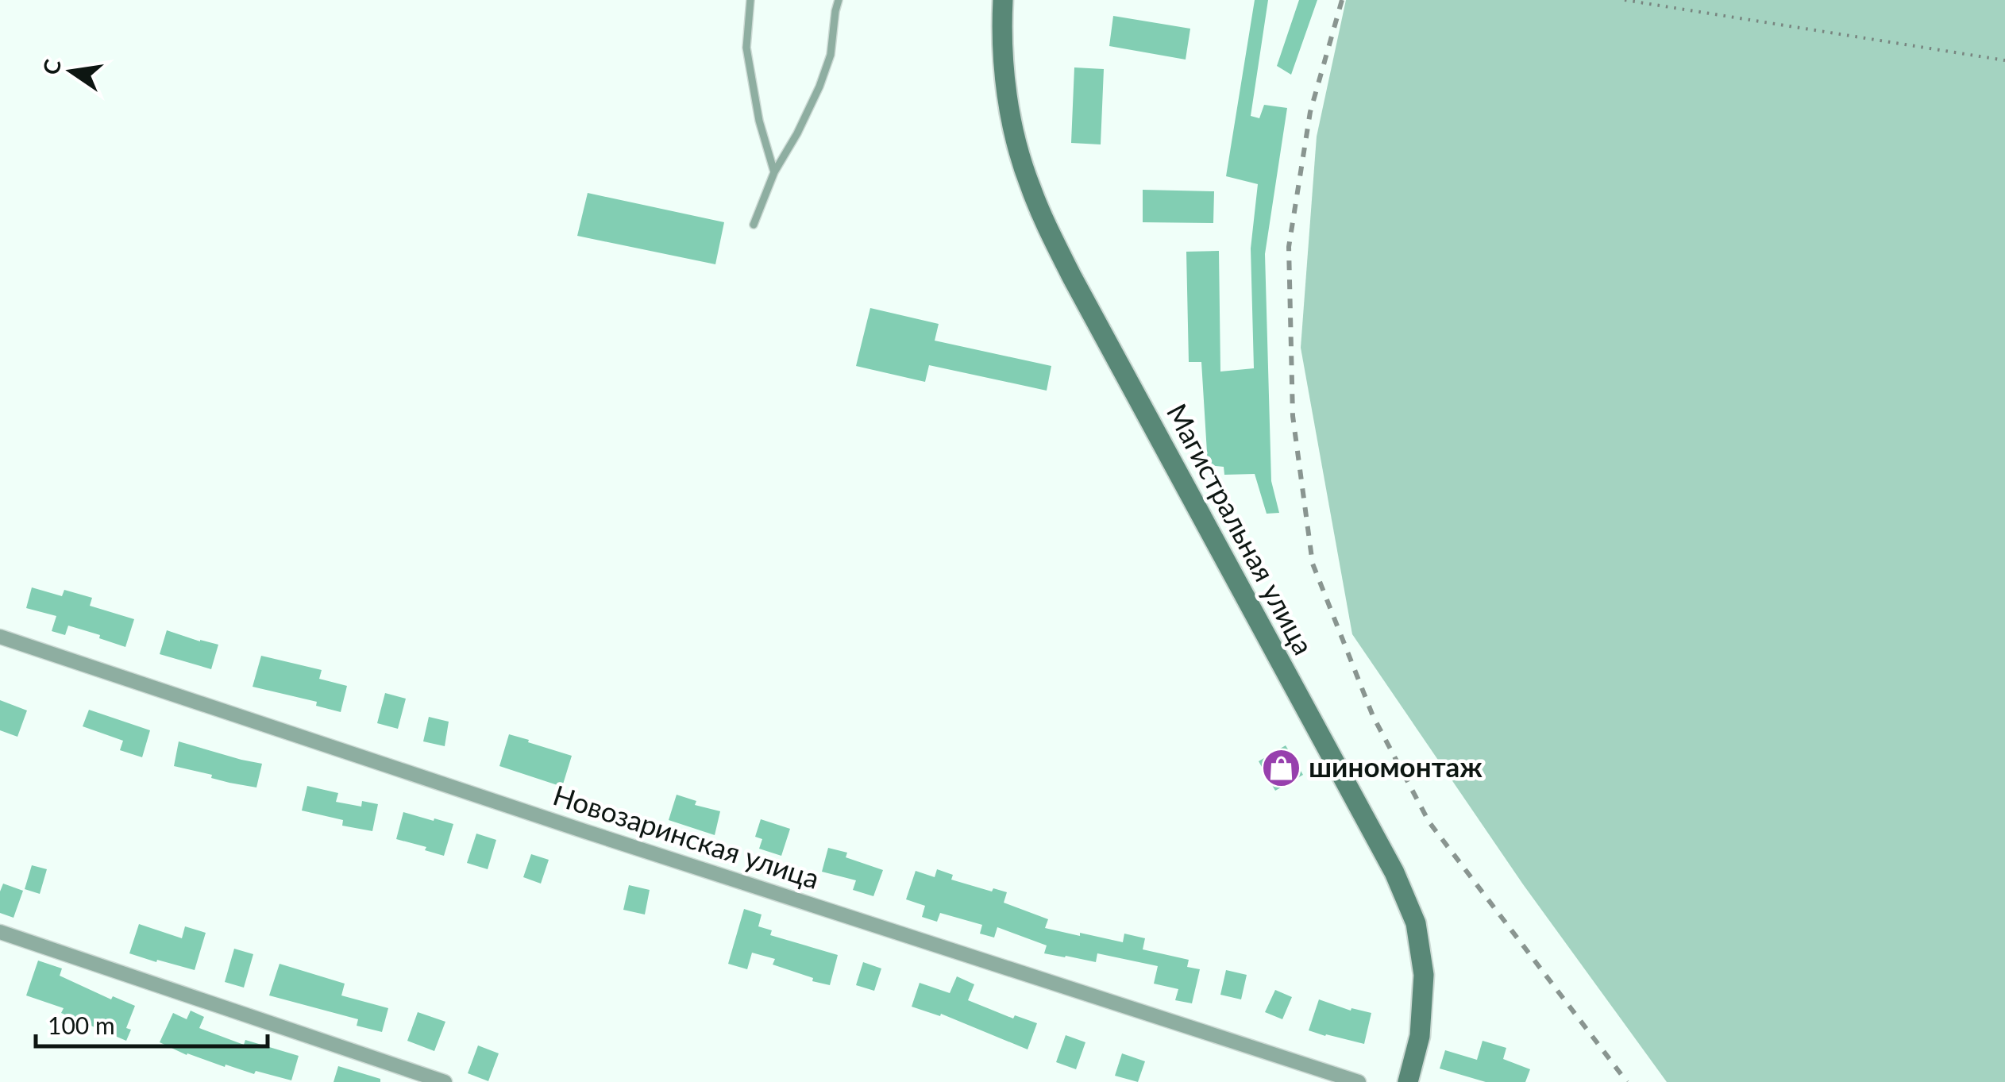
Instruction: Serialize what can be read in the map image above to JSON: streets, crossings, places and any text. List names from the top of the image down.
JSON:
{
  "streets": {
    "main road": ["Магистральная улица"],
    "street": ["Новозаринская улица"]
  },
  "places": {
    "shop": ["шиномонтаж"]
  },
  "scale_bar": "100 m",
  "north": "left"
}
